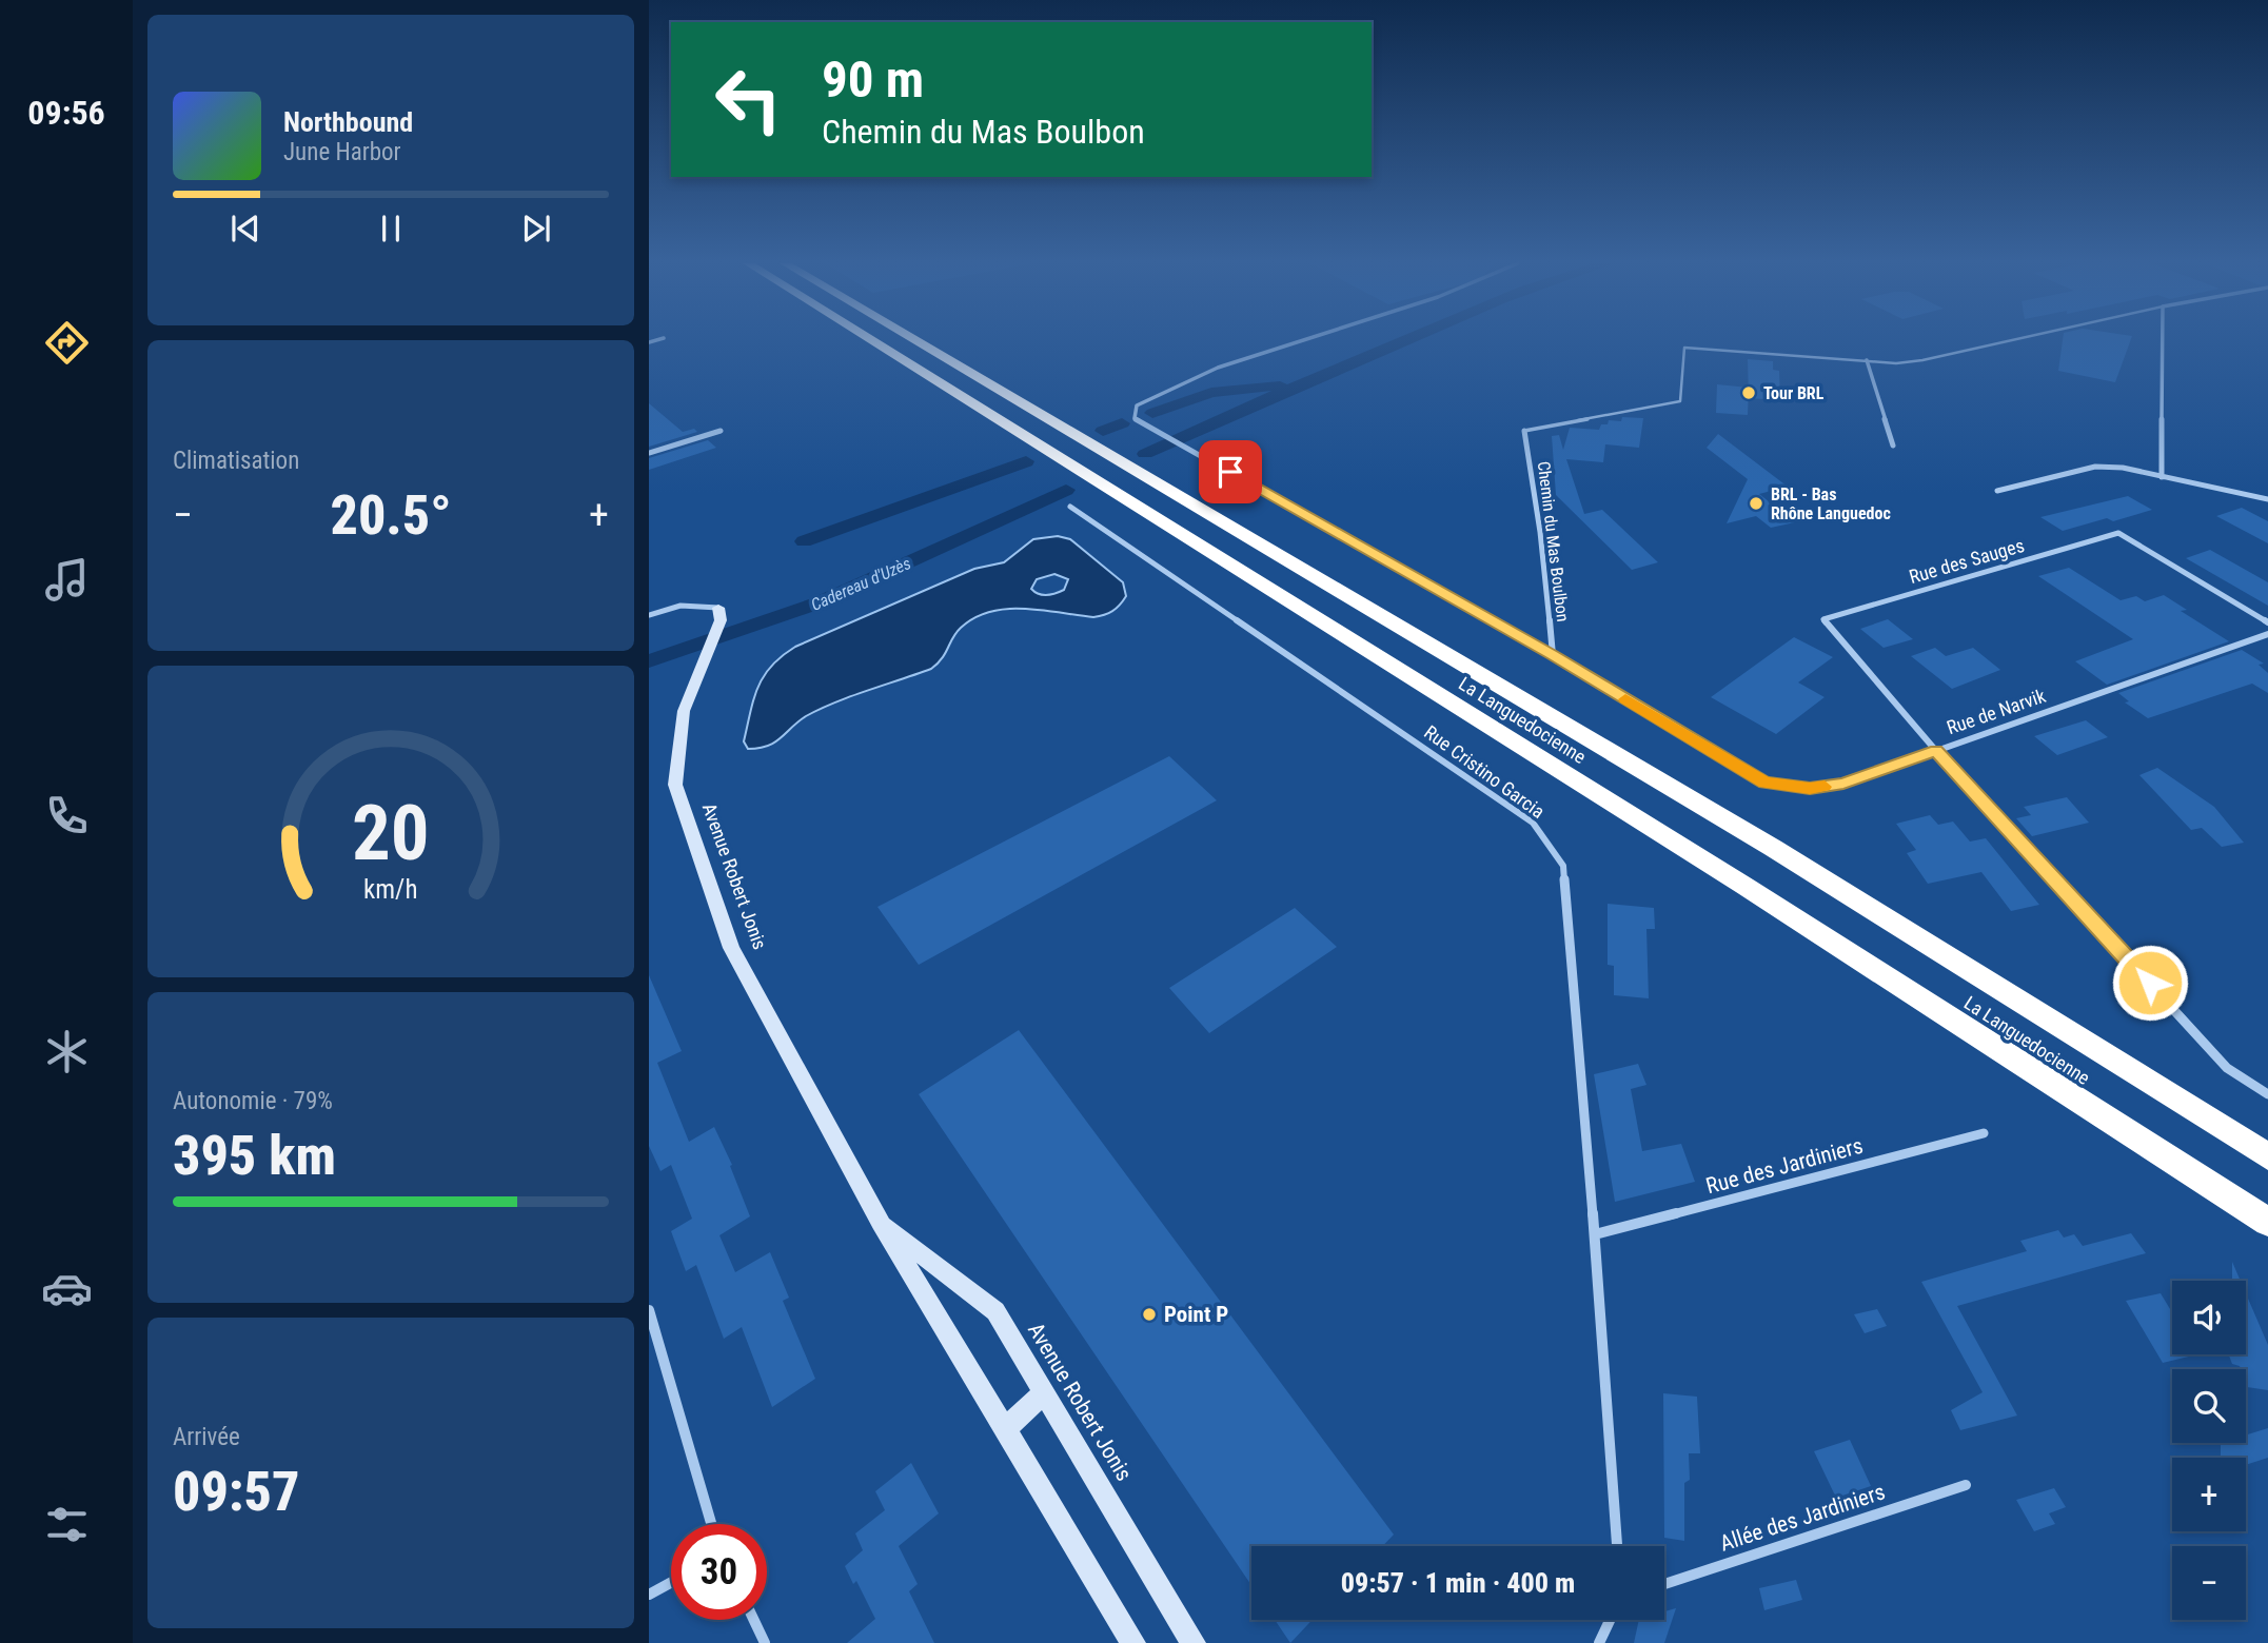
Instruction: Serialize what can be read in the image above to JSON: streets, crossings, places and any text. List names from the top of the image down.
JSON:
{
  "streets": {
    "highway": ["La Languedocienne"],
    "street": [
      "Chemin du Mas Boulbon",
      "Rue des Sauges",
      "Rue de Narvik",
      "Rue Cristino Garcia",
      "Avenue Robert Jonis",
      "Rue des Jardiniers",
      "Allée des Jardiniers"
    ]
  },
  "crossings": [
    ["Rue des Sauges", "Rue de Narvik"],
    ["Rue Cristino Garcia", "Rue des Jardiniers"]
  ],
  "water": ["Cadereau d'Uzès"],
  "places": ["Tour BRL", "BRL - Bas Rhône Languedoc", "Point P"],
  "page": {
    "tabs": "09:56",
    "turn": ["90 m", "Chemin du Mas Boulbon"],
    "song": ["Northbound", "June Harbor"],
    "tile": [
      "Climatisation",
      ["Autonomie · 79%", "395 km"],
      ["Arrivée", "09:57"]
    ],
    "heat": ["−", "20.5°", "+"],
    "map_buttons": ["+", "−"],
    "limit": "30",
    "trip": "09:57 · 1 min · 400 m",
    "gauge": ["20", "km/h"]
  }
}
